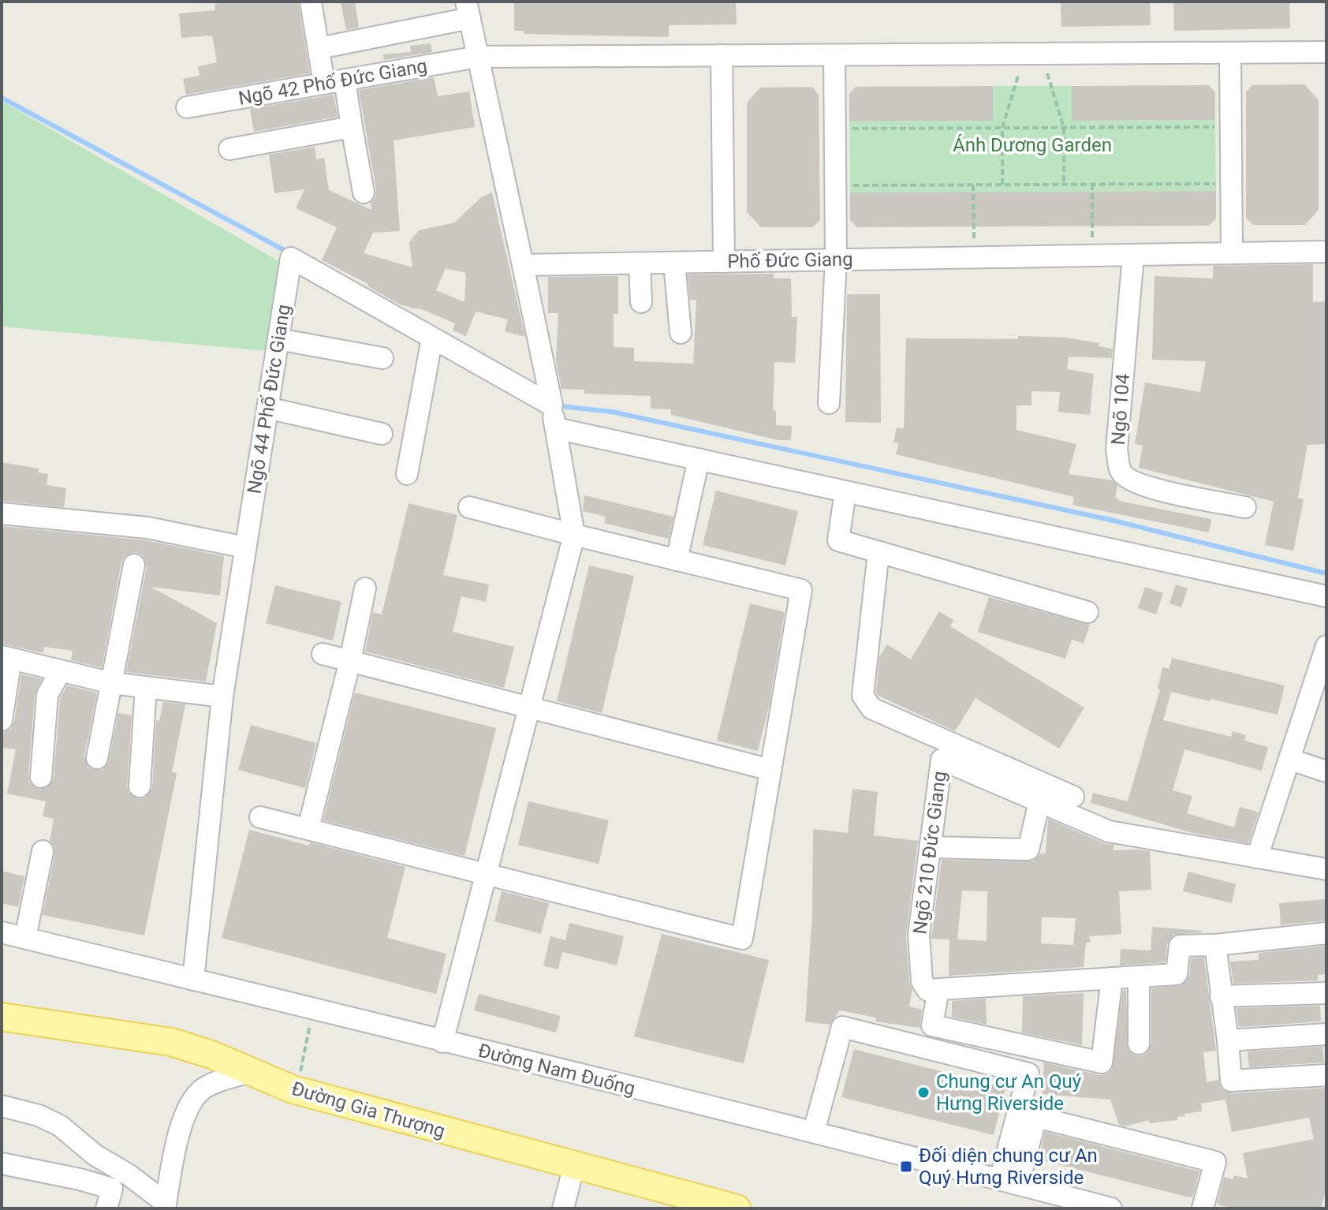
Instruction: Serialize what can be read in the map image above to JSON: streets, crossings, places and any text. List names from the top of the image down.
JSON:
{
  "streets": {
    "main road": ["Đường Gia Thượng"],
    "street": [
      "Ngõ 42 Phố Đức Giang",
      "Phố Đức Giang",
      "Ngõ 44 Phố Đức Giang",
      "Ngõ 104",
      "Ngõ 210 Đức Giang",
      "Đường Nam Đuống"
    ]
  },
  "crossings": [
    ["Phố Đức Giang", "Ngõ 104"],
    ["Ngõ 44 Phố Đức Giang", "Đường Nam Đuống"]
  ],
  "parks": ["Ánh Dương Garden"],
  "places": {
    "other": ["Chung cư An Quý Hưng Riverside"],
    "transit": ["Đối diện chung cư An Quý Hưng Riverside"]
  }
}
